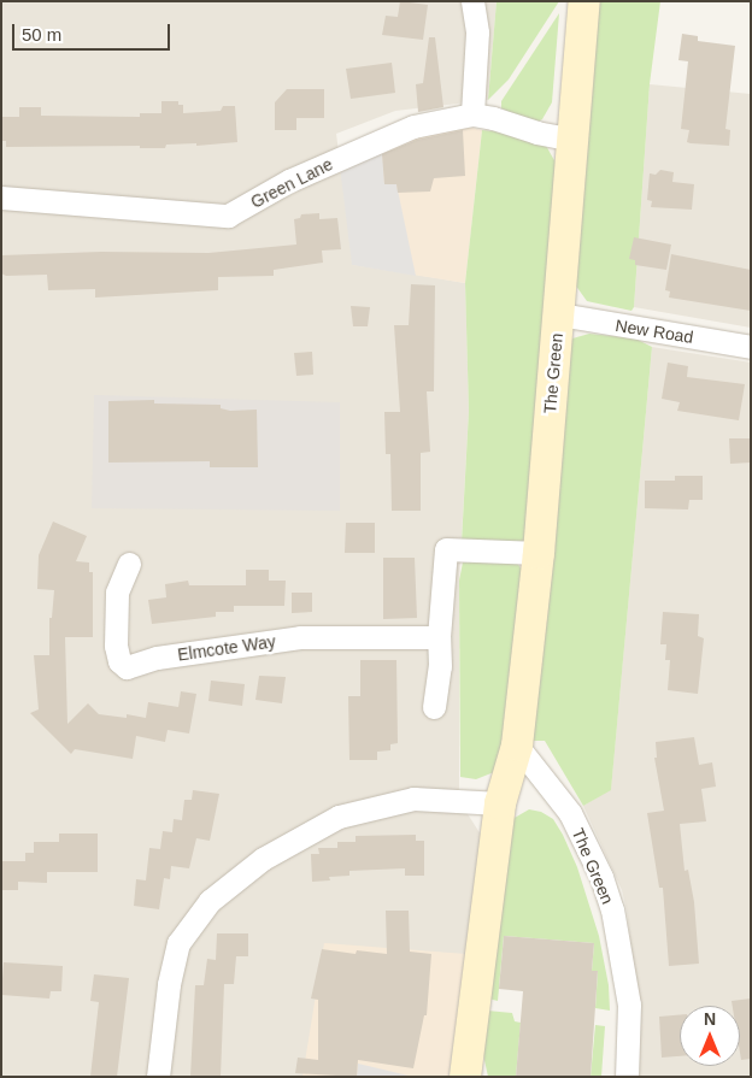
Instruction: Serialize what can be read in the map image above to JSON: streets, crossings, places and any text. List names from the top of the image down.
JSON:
{
  "streets": {
    "street": [
      "Green Lane",
      "New Road",
      "The Green",
      "Elmcote Way"
    ]
  },
  "crossings": [
    ["Green Lane", "The Green"],
    ["New Road", "The Green"]
  ],
  "scale_bar": "50 m",
  "north": "top"
}
